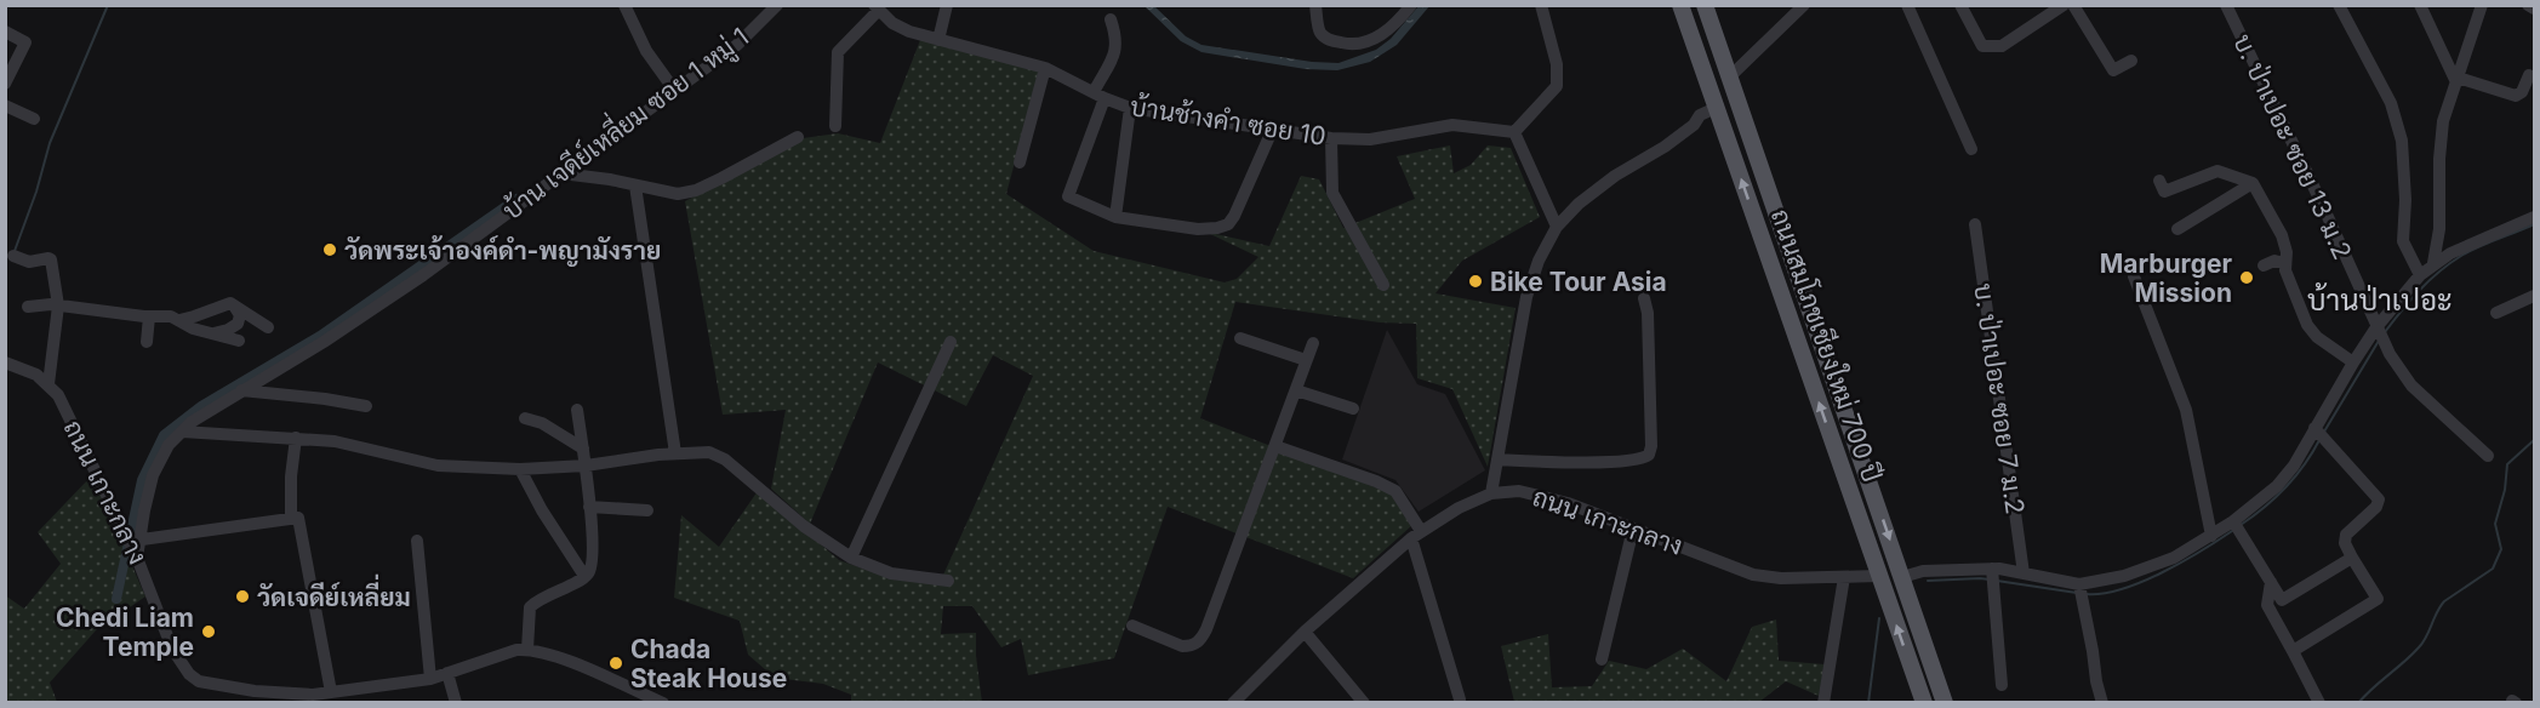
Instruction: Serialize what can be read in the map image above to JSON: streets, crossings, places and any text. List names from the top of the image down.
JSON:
{
  "streets": {
    "main road": ["ถนนสมโภชเชียงใหม่ 700 ปี"],
    "street": [
      "บ้านช้างคำ ซอย 10",
      "บ้าน เจดีย์เหลี่ยม ซอย 1 หมู่ 1",
      "บ. ป่าเปอะ ซอย 13 ม.2",
      "บ. ป่าเปอะ ซอย 7 ม.2",
      "ถนน เกาะกลาง"
    ]
  },
  "crossings": [
    ["บ้าน เจดีย์เหลี่ยม ซอย 1 หมู่ 1", "ถนน เกาะกลาง"],
    ["ถนนสมโภชเชียงใหม่ 700 ปี", "ถนน เกาะกลาง"]
  ],
  "districts": ["บ้านป่าเปอะ"],
  "places": [
    "วัดพระเจ้าองค์ดำ-พญามังราย",
    "Marburger Mission",
    "Bike Tour Asia",
    "วัดเจดีย์เหลี่ยม",
    "Chedi Liam Temple",
    "Chada Steak House"
  ]
}
